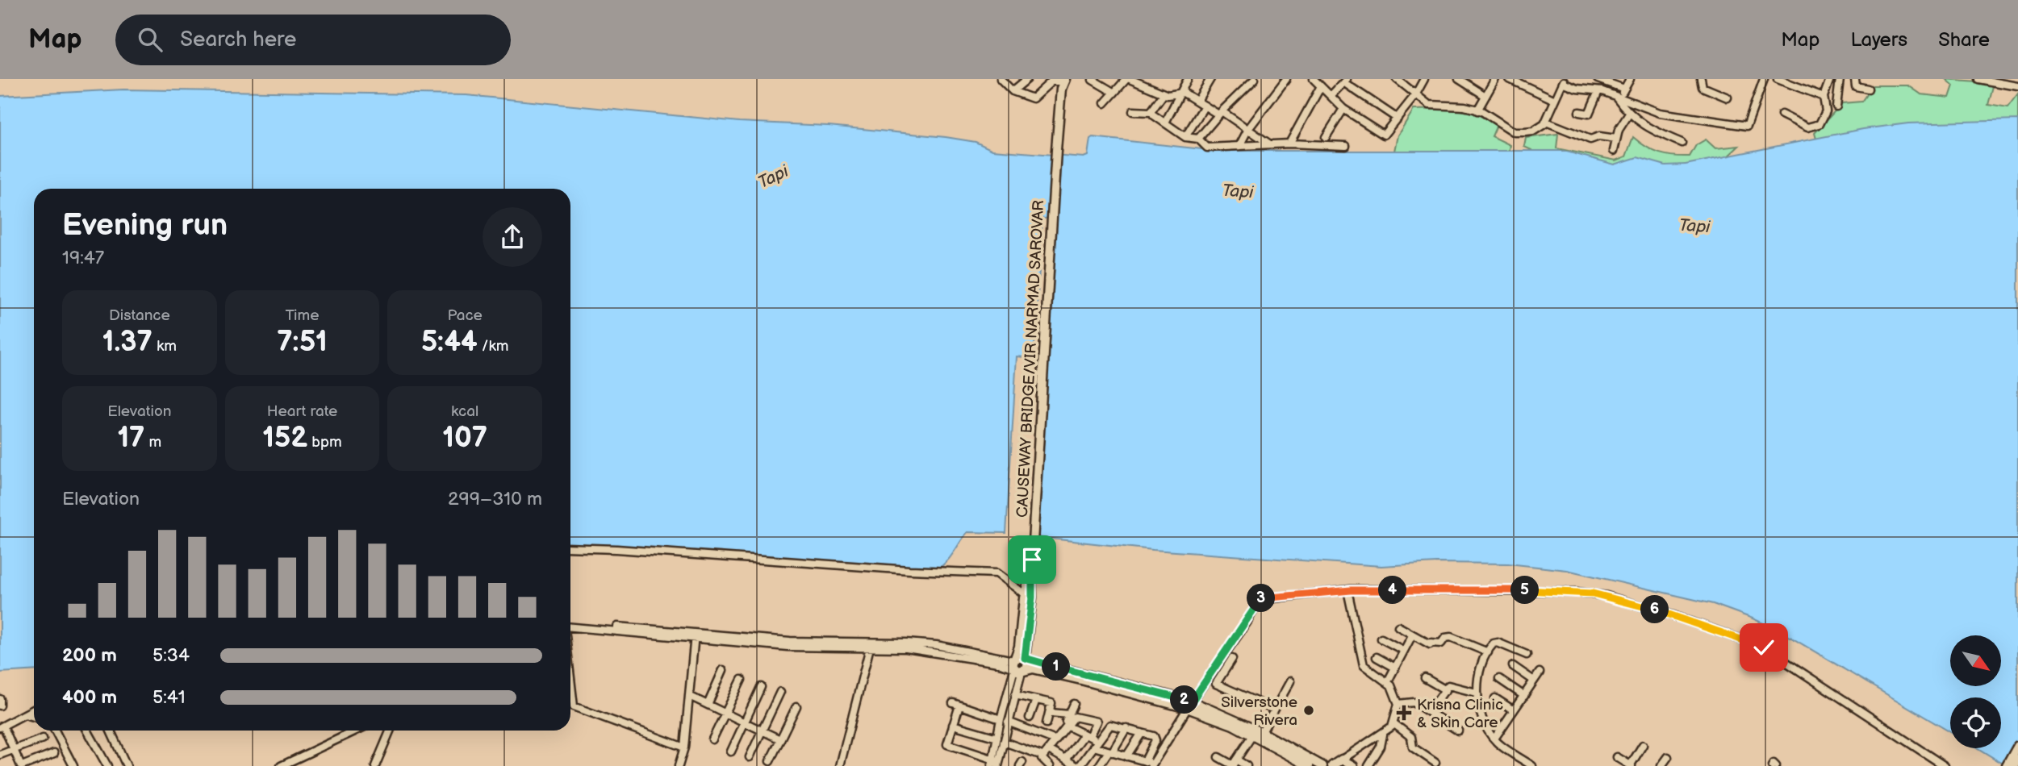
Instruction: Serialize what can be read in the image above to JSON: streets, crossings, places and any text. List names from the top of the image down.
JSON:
{
  "streets": {
    "main road": ["CAUSEWAY BRIDGE/VIR NARMAD SAROVAR"]
  },
  "water": ["Tapi"],
  "places": {
    "other": ["Silverstone Rivera"],
    "health": ["Krisna Clinic & Skin Care"]
  },
  "north": "bottom right",
  "page": {
    "header": "Map",
    "search": "Search here",
    "nav": ["Map", "Layers", "Share"],
    "heading": ["Evening run", "19:47"],
    "stats": [
      ["Distance", "1.37 km"],
      ["Time", "7:51"],
      ["Pace", "5:44 /km"],
      ["Elevation", "17 m"],
      ["Heart rate", "152 bpm"],
      ["kcal", "107"]
    ],
    "chart": ["Elevation", "299–310 m"],
    "pins": [
      "4",
      "5",
      "3",
      "6",
      "1",
      "2"
    ],
    "list": [
      {
        "name": "200 m",
        "note": "5:34"
      },
      {
        "name": "400 m",
        "note": "5:41"
      }
    ]
  }
}
